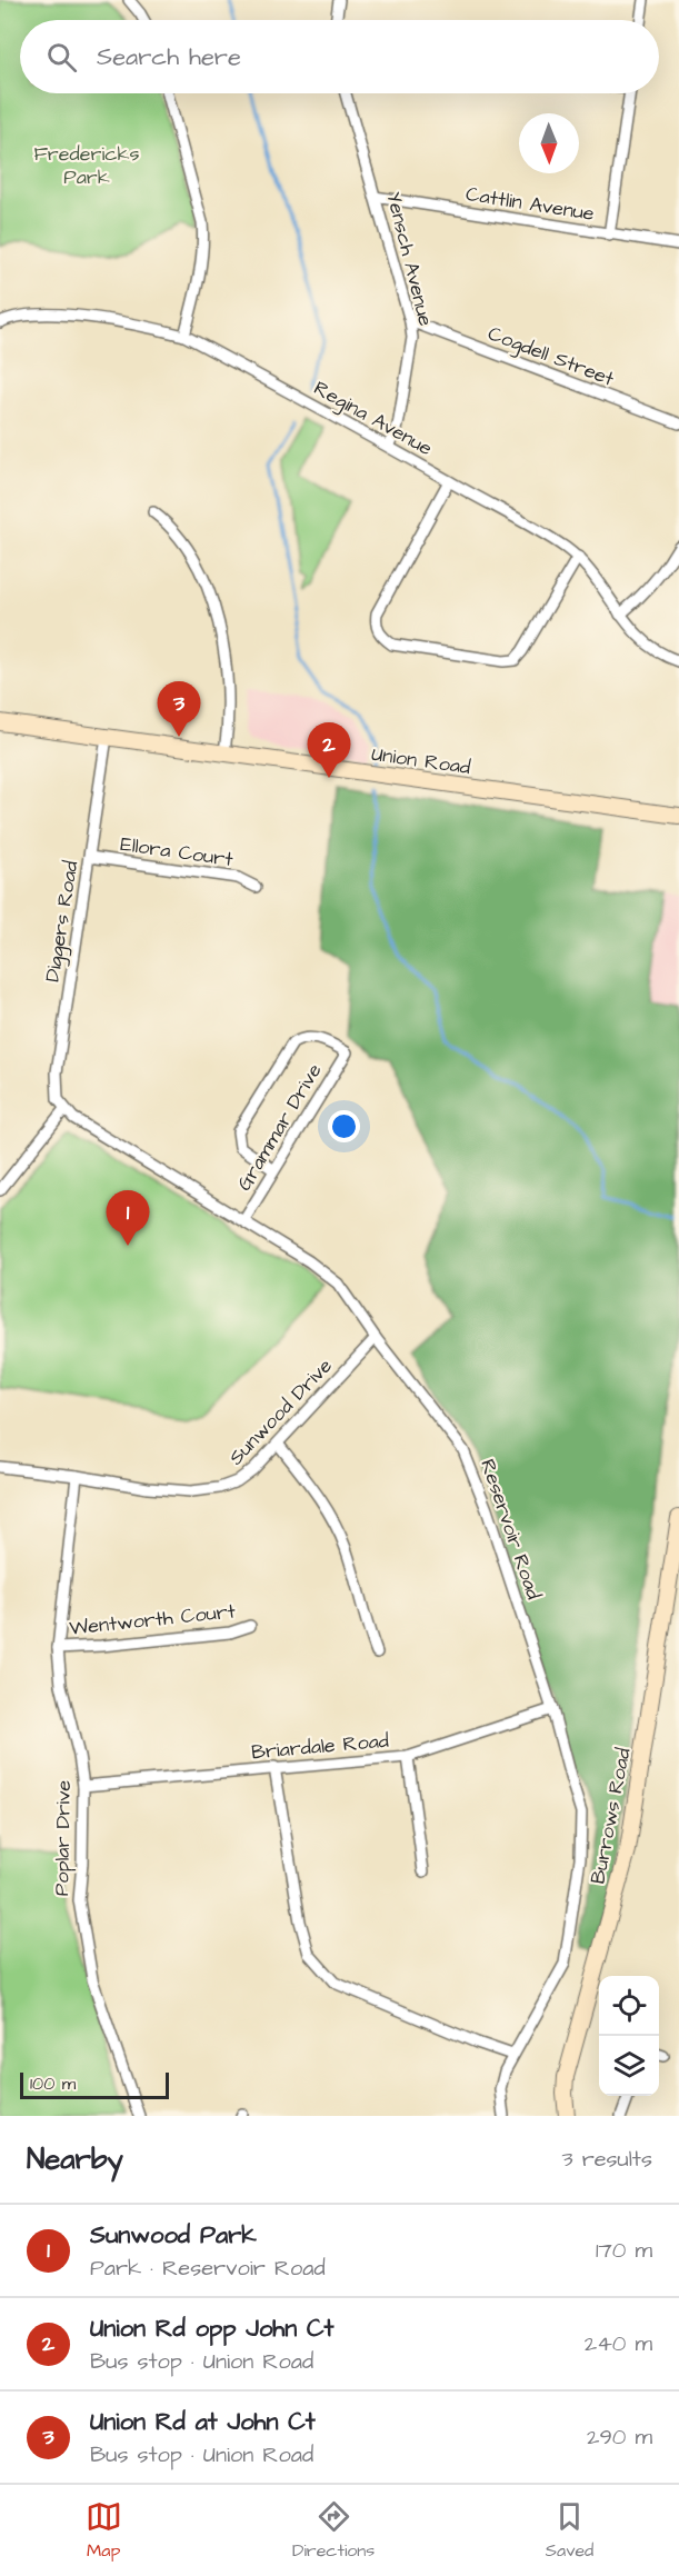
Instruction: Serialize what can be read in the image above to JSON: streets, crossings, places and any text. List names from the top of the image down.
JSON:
{
  "streets": {
    "main road": ["Union Road", "Burrows Road"],
    "street": [
      "Cattlin Avenue",
      "Yensch Avenue",
      "Cogdell Street",
      "Regina Avenue",
      "Ellora Court",
      "Diggers Road",
      "Grammar Drive",
      "Sunwood Drive",
      "Reservoir Road",
      "Wentworth Court",
      "Briardale Road",
      "Poplar Drive"
    ]
  },
  "crossings": [
    ["Cattlin Avenue", "Yensch Avenue"],
    ["Yensch Avenue", "Cogdell Street"],
    ["Yensch Avenue", "Regina Avenue"],
    ["Union Road", "Diggers Road"],
    ["Ellora Court", "Diggers Road"],
    ["Diggers Road", "Reservoir Road"],
    ["Grammar Drive", "Reservoir Road"],
    ["Sunwood Drive", "Reservoir Road"],
    ["Sunwood Drive", "Poplar Drive"],
    ["Reservoir Road", "Briardale Road"],
    ["Wentworth Court", "Poplar Drive"],
    ["Briardale Road", "Poplar Drive"]
  ],
  "parks": ["Fredericks Park"],
  "scale_bar": "100 m",
  "north": "bottom",
  "page": {
    "search": "Search here",
    "pins": ["3", "2", "1"],
    "scale": "100 m",
    "heading": ["Nearby", "3 results"],
    "list": [
      {
        "mark": "1",
        "name": "Sunwood Park",
        "note": "Park · Reservoir Road",
        "value": "170 m"
      },
      {
        "mark": "2",
        "name": "Union Rd opp John Ct",
        "note": "Bus stop · Union Road",
        "value": "240 m"
      },
      {
        "mark": "3",
        "name": "Union Rd at John Ct",
        "note": "Bus stop · Union Road",
        "value": "290 m"
      }
    ],
    "nav": ["Map", "Directions", "Saved"]
  }
}
